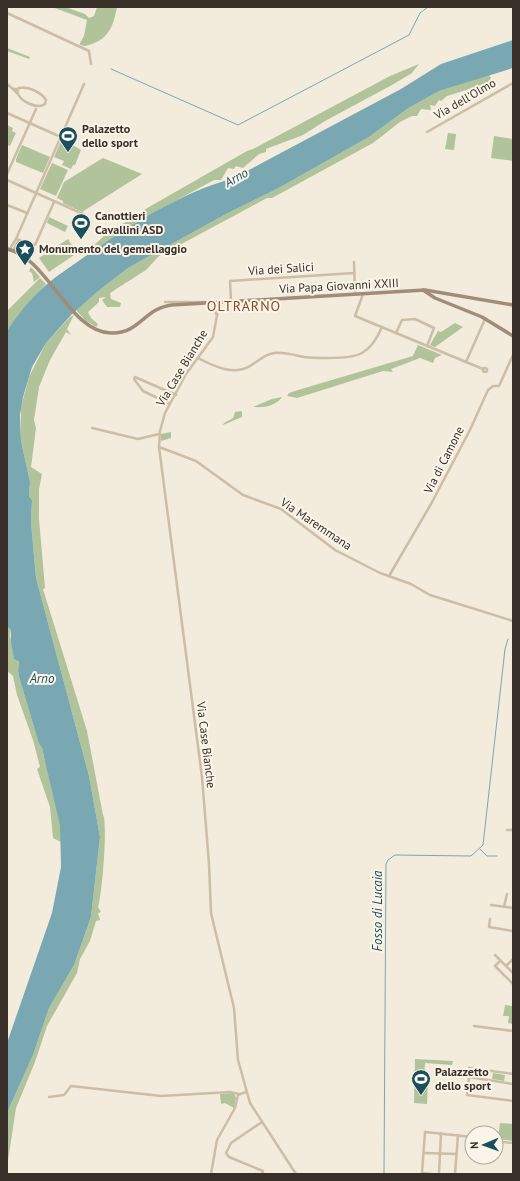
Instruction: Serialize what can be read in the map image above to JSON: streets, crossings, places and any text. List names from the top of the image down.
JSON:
{
  "streets": {
    "main road": ["Via Papa Giovanni XXIII"],
    "street": [
      "Via dell'Olmo",
      "Via dei Salici",
      "Via Case Bianche",
      "Via di Camone",
      "Via Maremmana"
    ]
  },
  "crossings": [
    ["Via dei Salici", "Via Papa Giovanni XXIII"],
    ["Via Papa Giovanni XXIII", "Via Case Bianche"],
    ["Via Case Bianche", "Via Maremmana"],
    ["Via di Camone", "Via Maremmana"]
  ],
  "districts": ["OLTRARNO"],
  "water": ["Arno", "Fosso di Lucaia"],
  "places": {
    "sports": ["Palazetto dello sport", "Canottieri Cavallini ASD", "Palazzetto dello sport"],
    "place": ["Monumento del gemellaggio"]
  },
  "north": "left"
}
